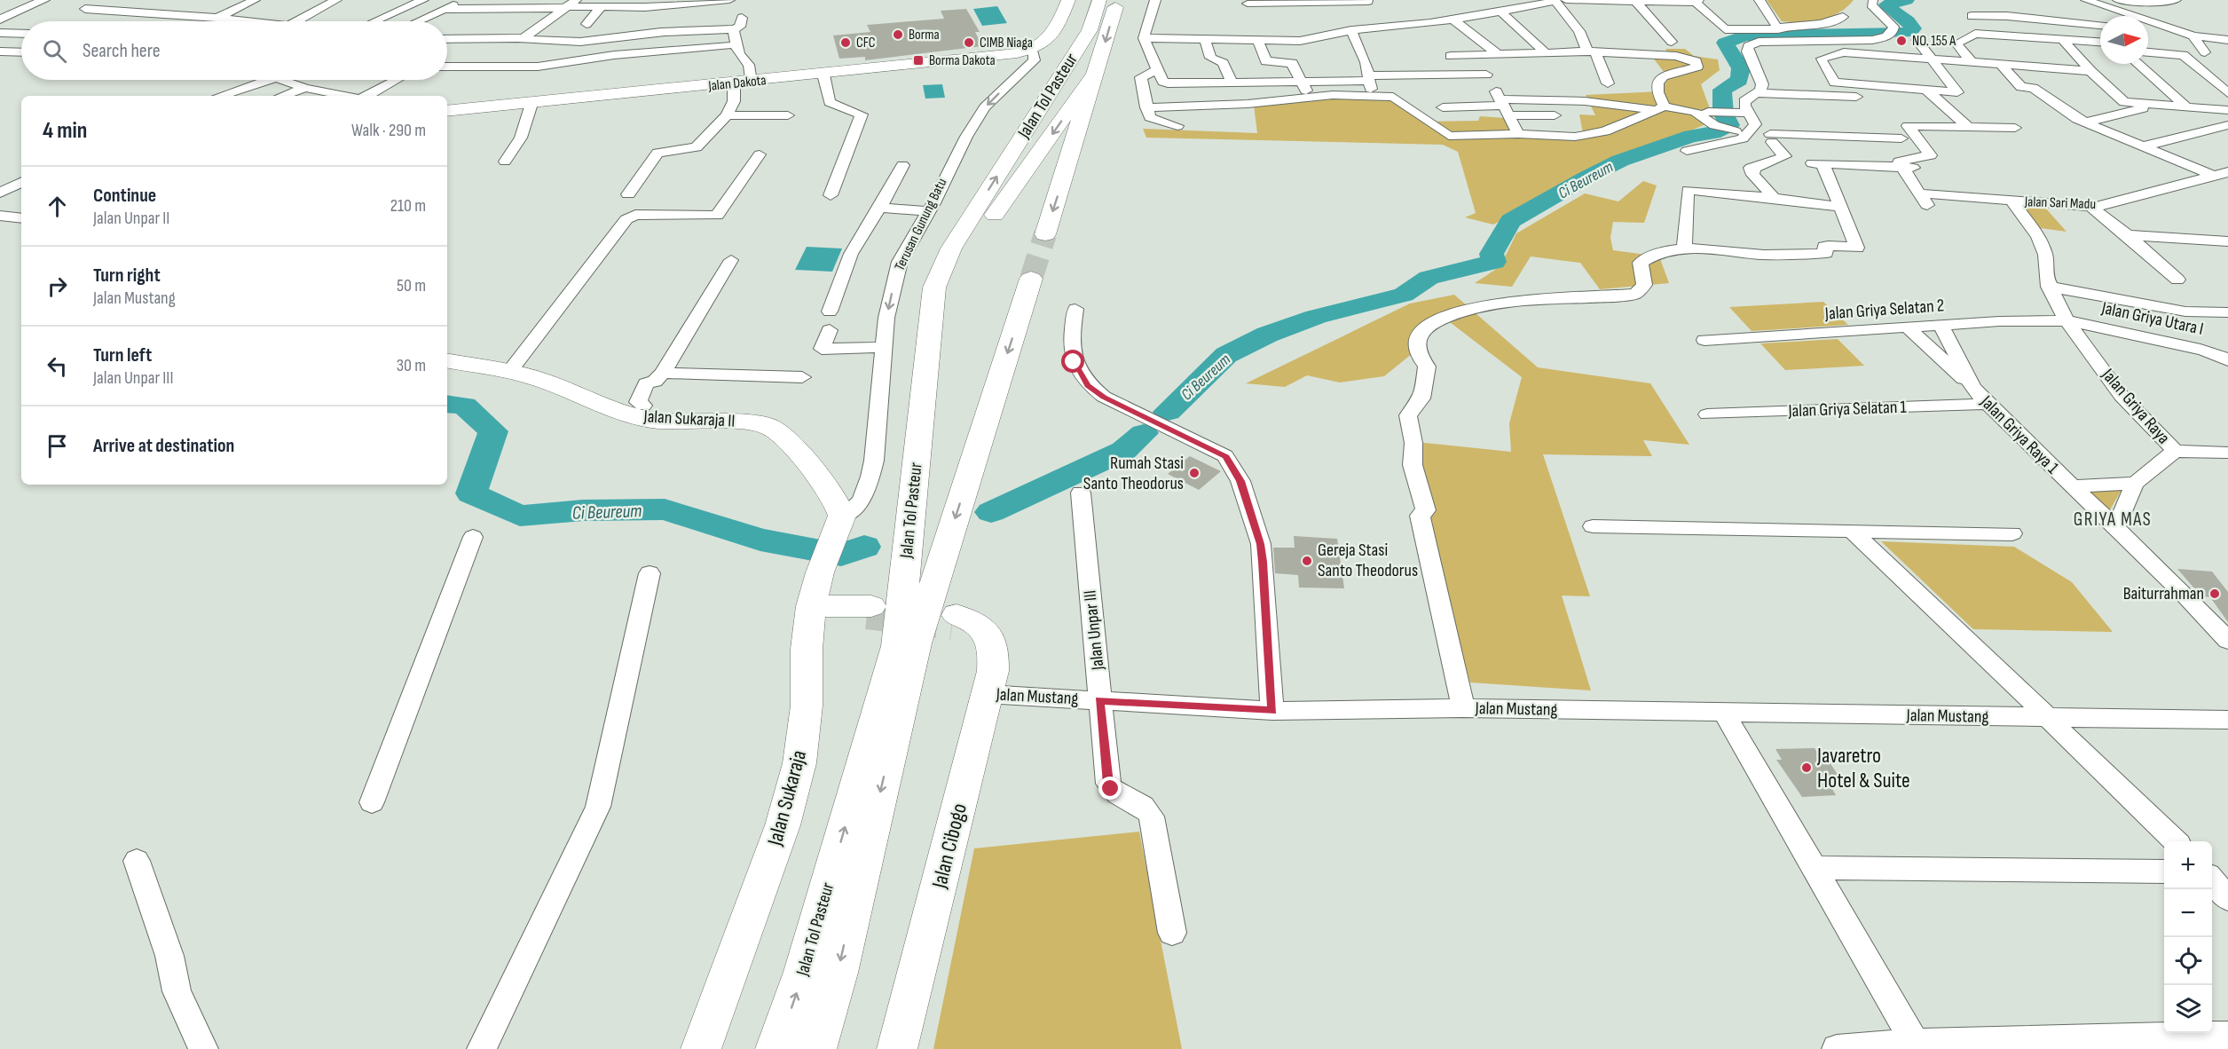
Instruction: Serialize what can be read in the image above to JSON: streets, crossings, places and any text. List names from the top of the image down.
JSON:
{
  "streets": {
    "highway": ["Jalan Tol Pasteur"],
    "main road": [
      "Jalan Dakota",
      "Jalan Sukaraja II",
      "Jalan Sukaraja",
      "Jalan Cibogo"
    ],
    "street": [
      "Jalan Sari Madu",
      "Terusan Gunung Batu",
      "Jalan Griya Selatan 2",
      "Jalan Griya Utara I",
      "Jalan Griya Raya",
      "Jalan Griya Selatan 1",
      "Jalan Griya Raya 1",
      "Jalan Unpar III",
      "Jalan Mustang"
    ]
  },
  "crossings": [
    ["Jalan Dakota", "Terusan Gunung Batu"],
    ["Jalan Sari Madu", "Jalan Griya Raya"],
    ["Terusan Gunung Batu", "Jalan Sukaraja II"],
    ["Terusan Gunung Batu", "Jalan Sukaraja"],
    ["Jalan Griya Selatan 2", "Jalan Griya Utara I"],
    ["Jalan Griya Selatan 2", "Jalan Griya Raya"],
    ["Jalan Griya Selatan 2", "Jalan Griya Raya 1"],
    ["Jalan Griya Utara I", "Jalan Griya Raya"],
    ["Jalan Griya Raya", "Jalan Griya Raya 1"],
    ["Jalan Griya Selatan 1", "Jalan Griya Raya 1"],
    ["Jalan Sukaraja II", "Jalan Sukaraja"],
    ["Jalan Unpar III", "Jalan Mustang"],
    ["Jalan Mustang", "Jalan Cibogo"]
  ],
  "districts": ["GRIYA MAS"],
  "water": ["Ci Beureum"],
  "places": {
    "other": [
      "Borma",
      "NO. 155 A",
      "CFC",
      "CIMB Niaga",
      "Rumah Stasi Santo Theodorus",
      "Gereja Stasi Santo Theodorus",
      "Baiturrahman",
      "Javaretro Hotel & Suite"
    ],
    "transit": ["Borma Dakota"]
  },
  "north": "right",
  "page": {
    "search": "Search here",
    "heading": ["4 min", "Walk · 290 m"],
    "list": [
      ["Continue", "Jalan Unpar II", "210 m"],
      ["Turn right", "Jalan Mustang", "50 m"],
      ["Turn left", "Jalan Unpar III", "30 m"],
      "Arrive at destination"
    ],
    "map_buttons": ["+", "−"]
  }
}
